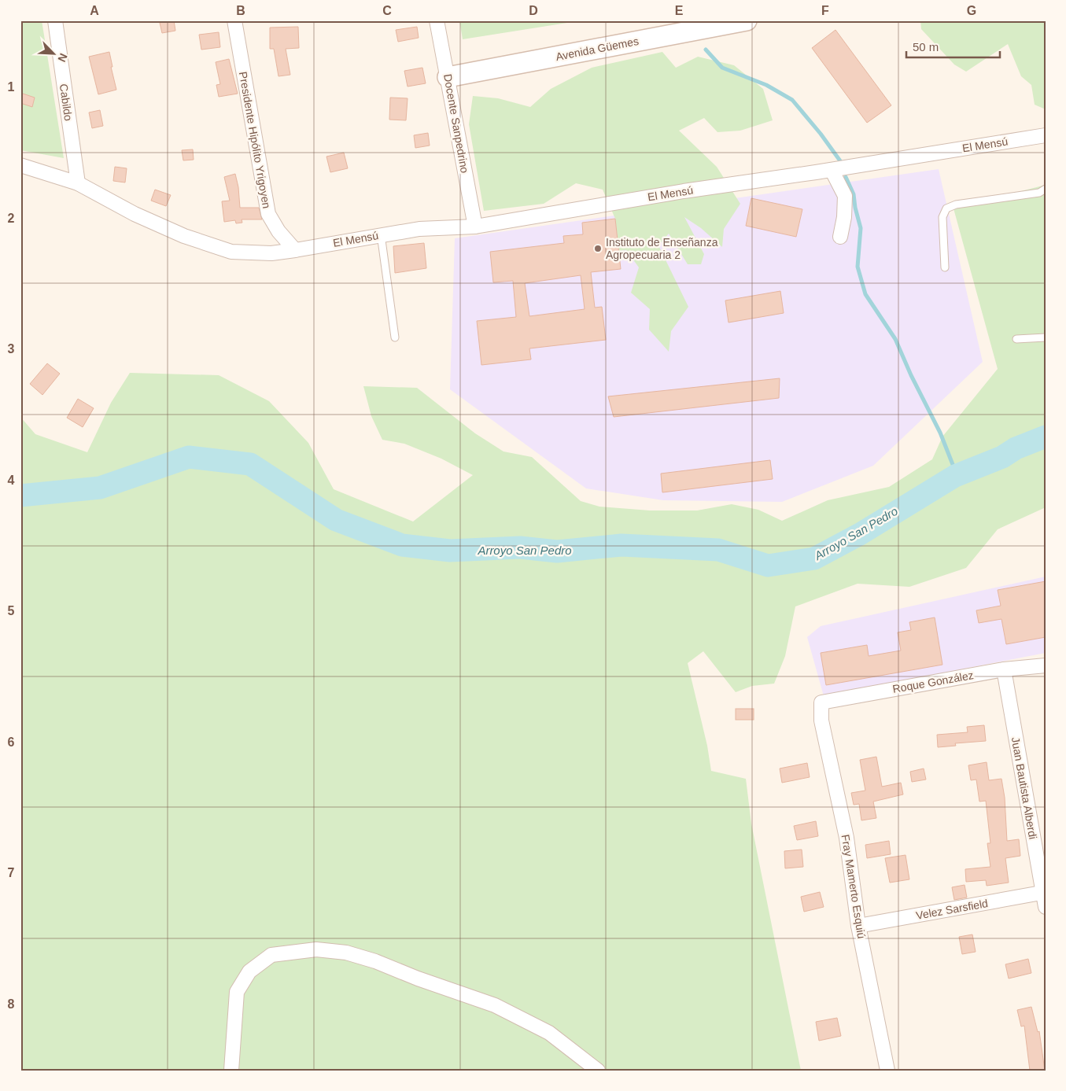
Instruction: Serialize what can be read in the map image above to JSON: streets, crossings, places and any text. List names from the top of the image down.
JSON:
{
  "streets": {
    "main road": ["Avenida Güemes"],
    "street": [
      "Cabildo",
      "Docente Sanpedrino",
      "Presidente Hipólito Yrigoyen",
      "El Mensú",
      "Roque González",
      "Juan Bautista Alberdi",
      "Fray Mamerto Esquiú",
      "Velez Sarsfield"
    ]
  },
  "crossings": [
    ["Avenida Güemes", "Docente Sanpedrino"],
    ["Cabildo", "El Mensú"],
    ["Docente Sanpedrino", "El Mensú"],
    ["Presidente Hipólito Yrigoyen", "El Mensú"],
    ["Roque González", "Juan Bautista Alberdi"],
    ["Roque González", "Fray Mamerto Esquiú"],
    ["Juan Bautista Alberdi", "Velez Sarsfield"],
    ["Fray Mamerto Esquiú", "Velez Sarsfield"]
  ],
  "water": ["Arroyo San Pedro"],
  "places": ["Instituto de Enseñanza Agropecuaria 2"],
  "scale_bar": "50 m",
  "north": "bottom right",
  "grid": {
    "columns": [
      "A",
      "B",
      "C",
      "D",
      "E",
      "F",
      "G"
    ],
    "rows": [
      "1",
      "2",
      "3",
      "4",
      "5",
      "6",
      "7",
      "8"
    ]
  }
}
